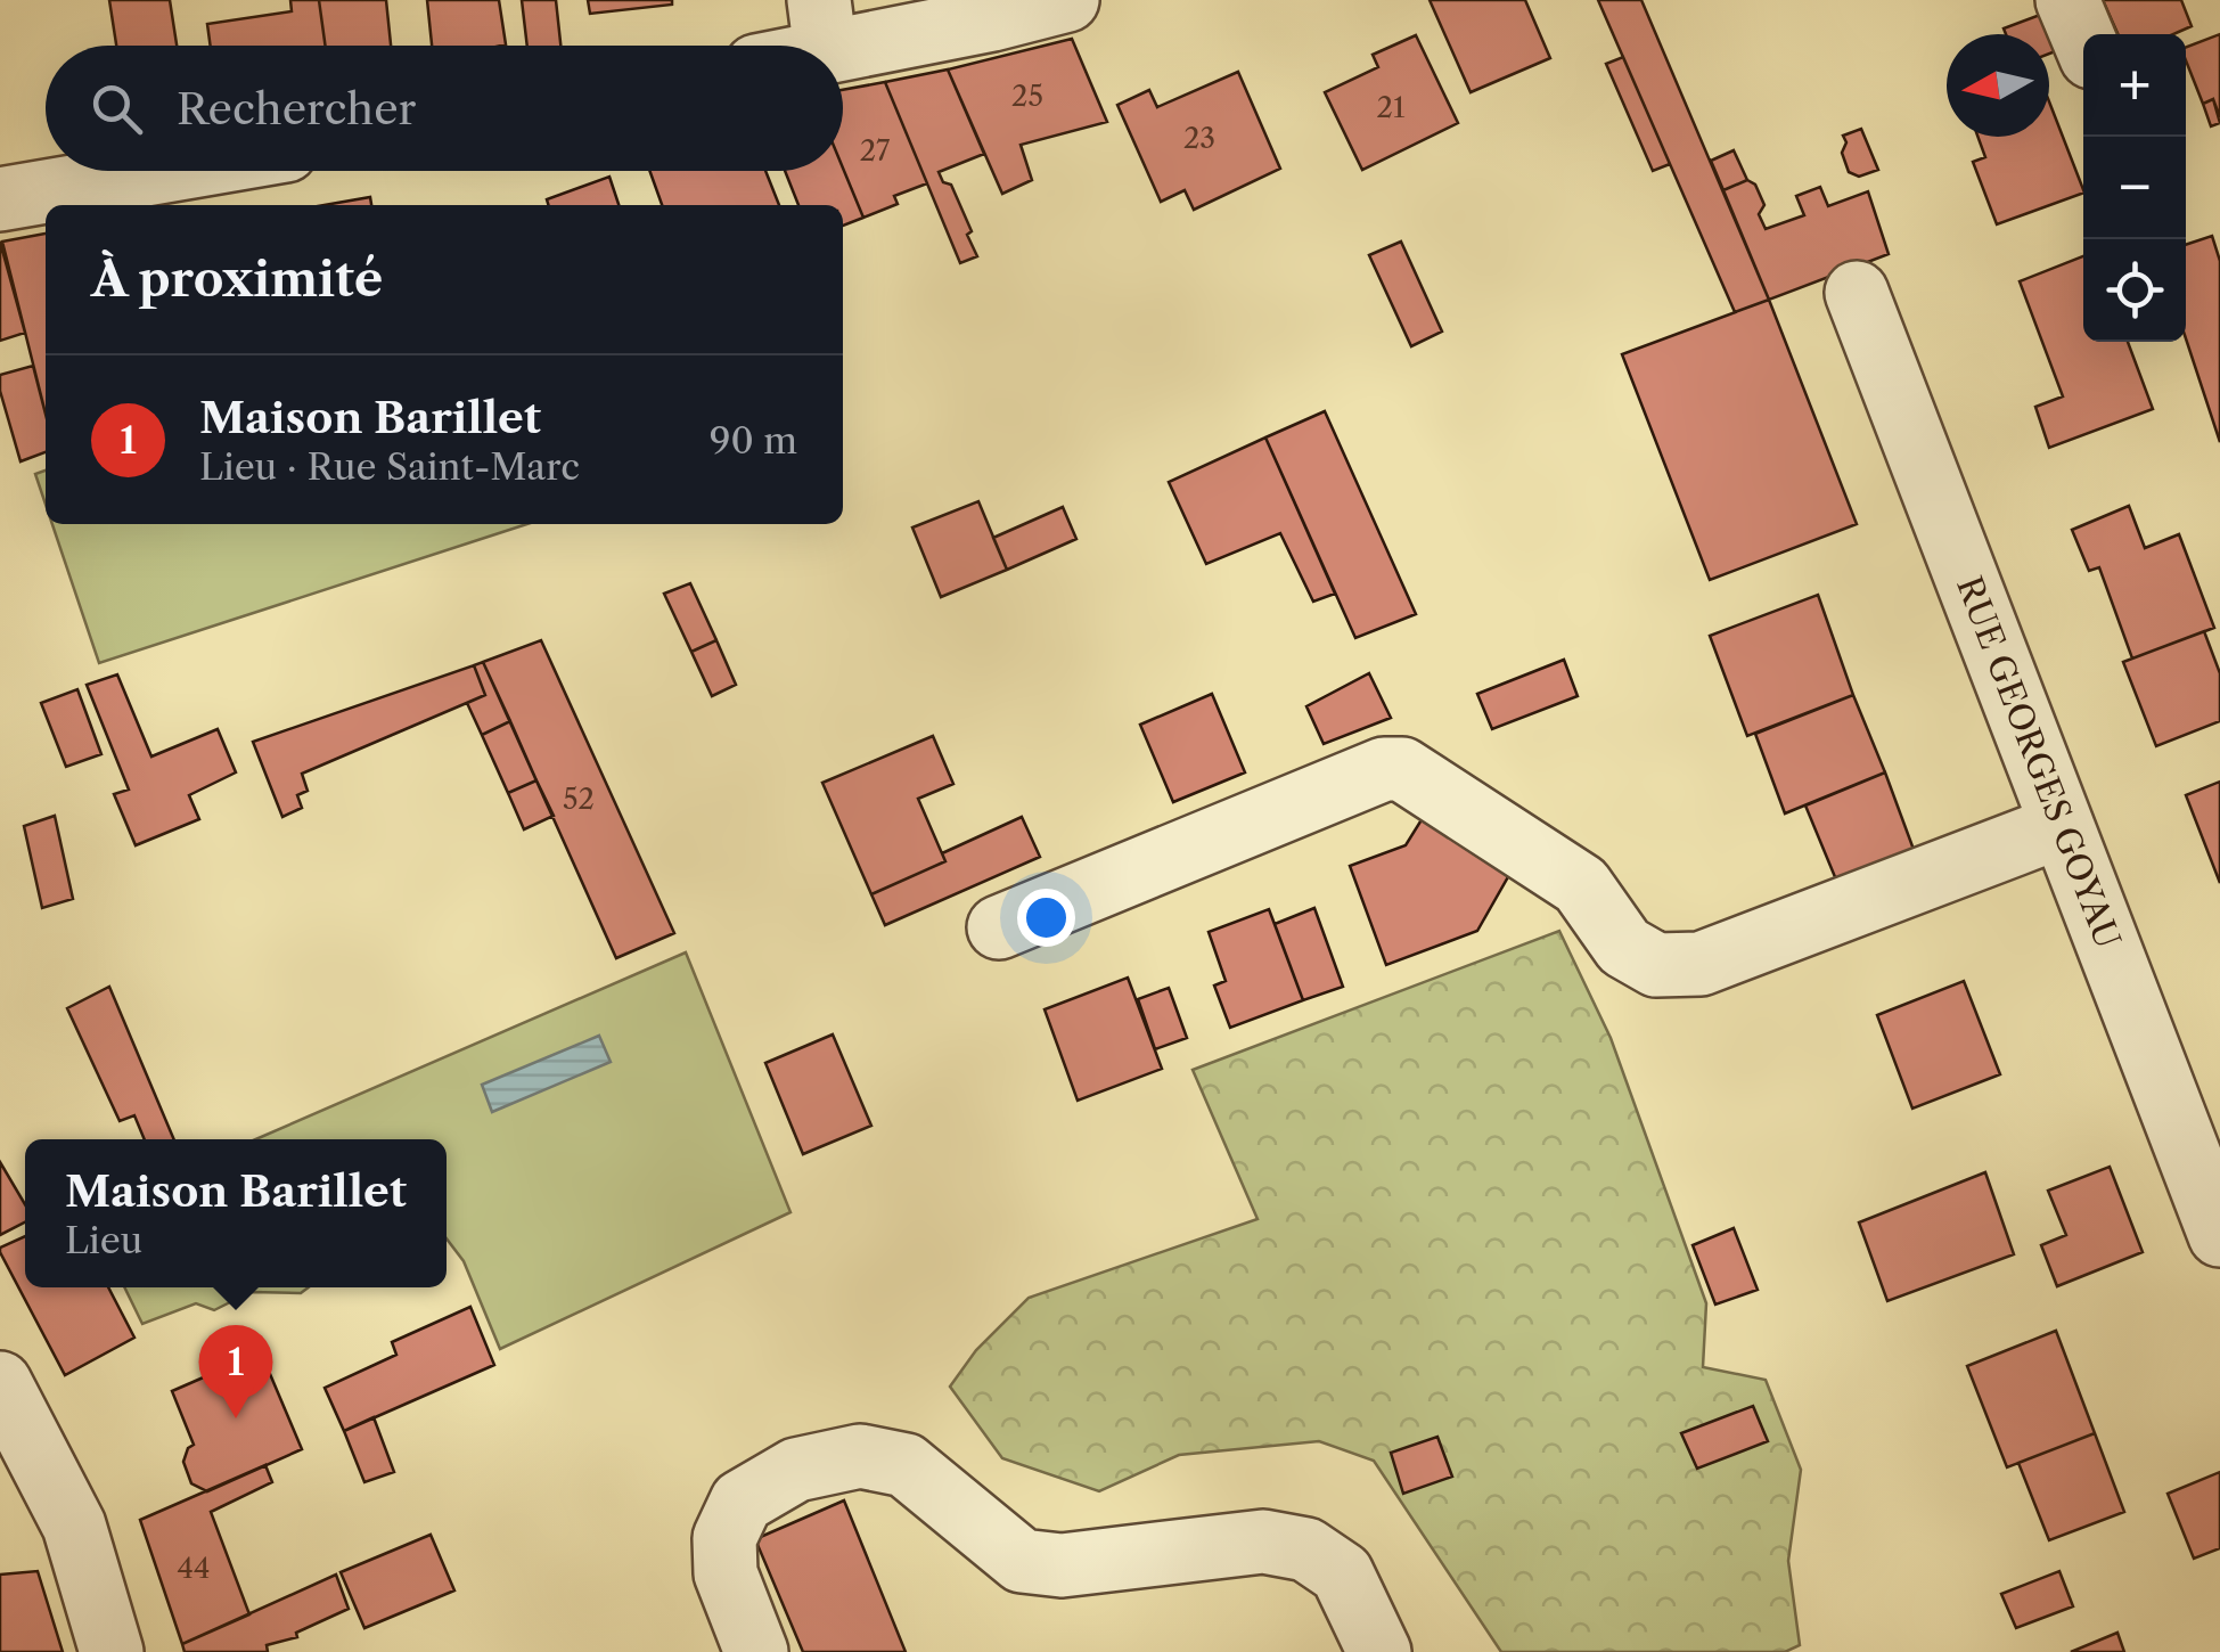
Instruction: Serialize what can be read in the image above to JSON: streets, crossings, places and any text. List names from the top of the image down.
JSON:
{
  "streets": {
    "street": ["RUE GEORGES GOYAU"]
  },
  "house_numbers": [
    "25",
    "21",
    "23",
    "27",
    "52",
    "44"
  ],
  "north": "left",
  "page": {
    "map_buttons": ["+", "−"],
    "search": "Rechercher",
    "heading": "À proximité",
    "list": [
      {
        "mark": "1",
        "name": "Maison Barillet",
        "note": "Lieu · Rue Saint-Marc",
        "value": "90 m"
      }
    ],
    "popup": ["Maison Barillet", "Lieu"],
    "pins": "1"
  }
}
